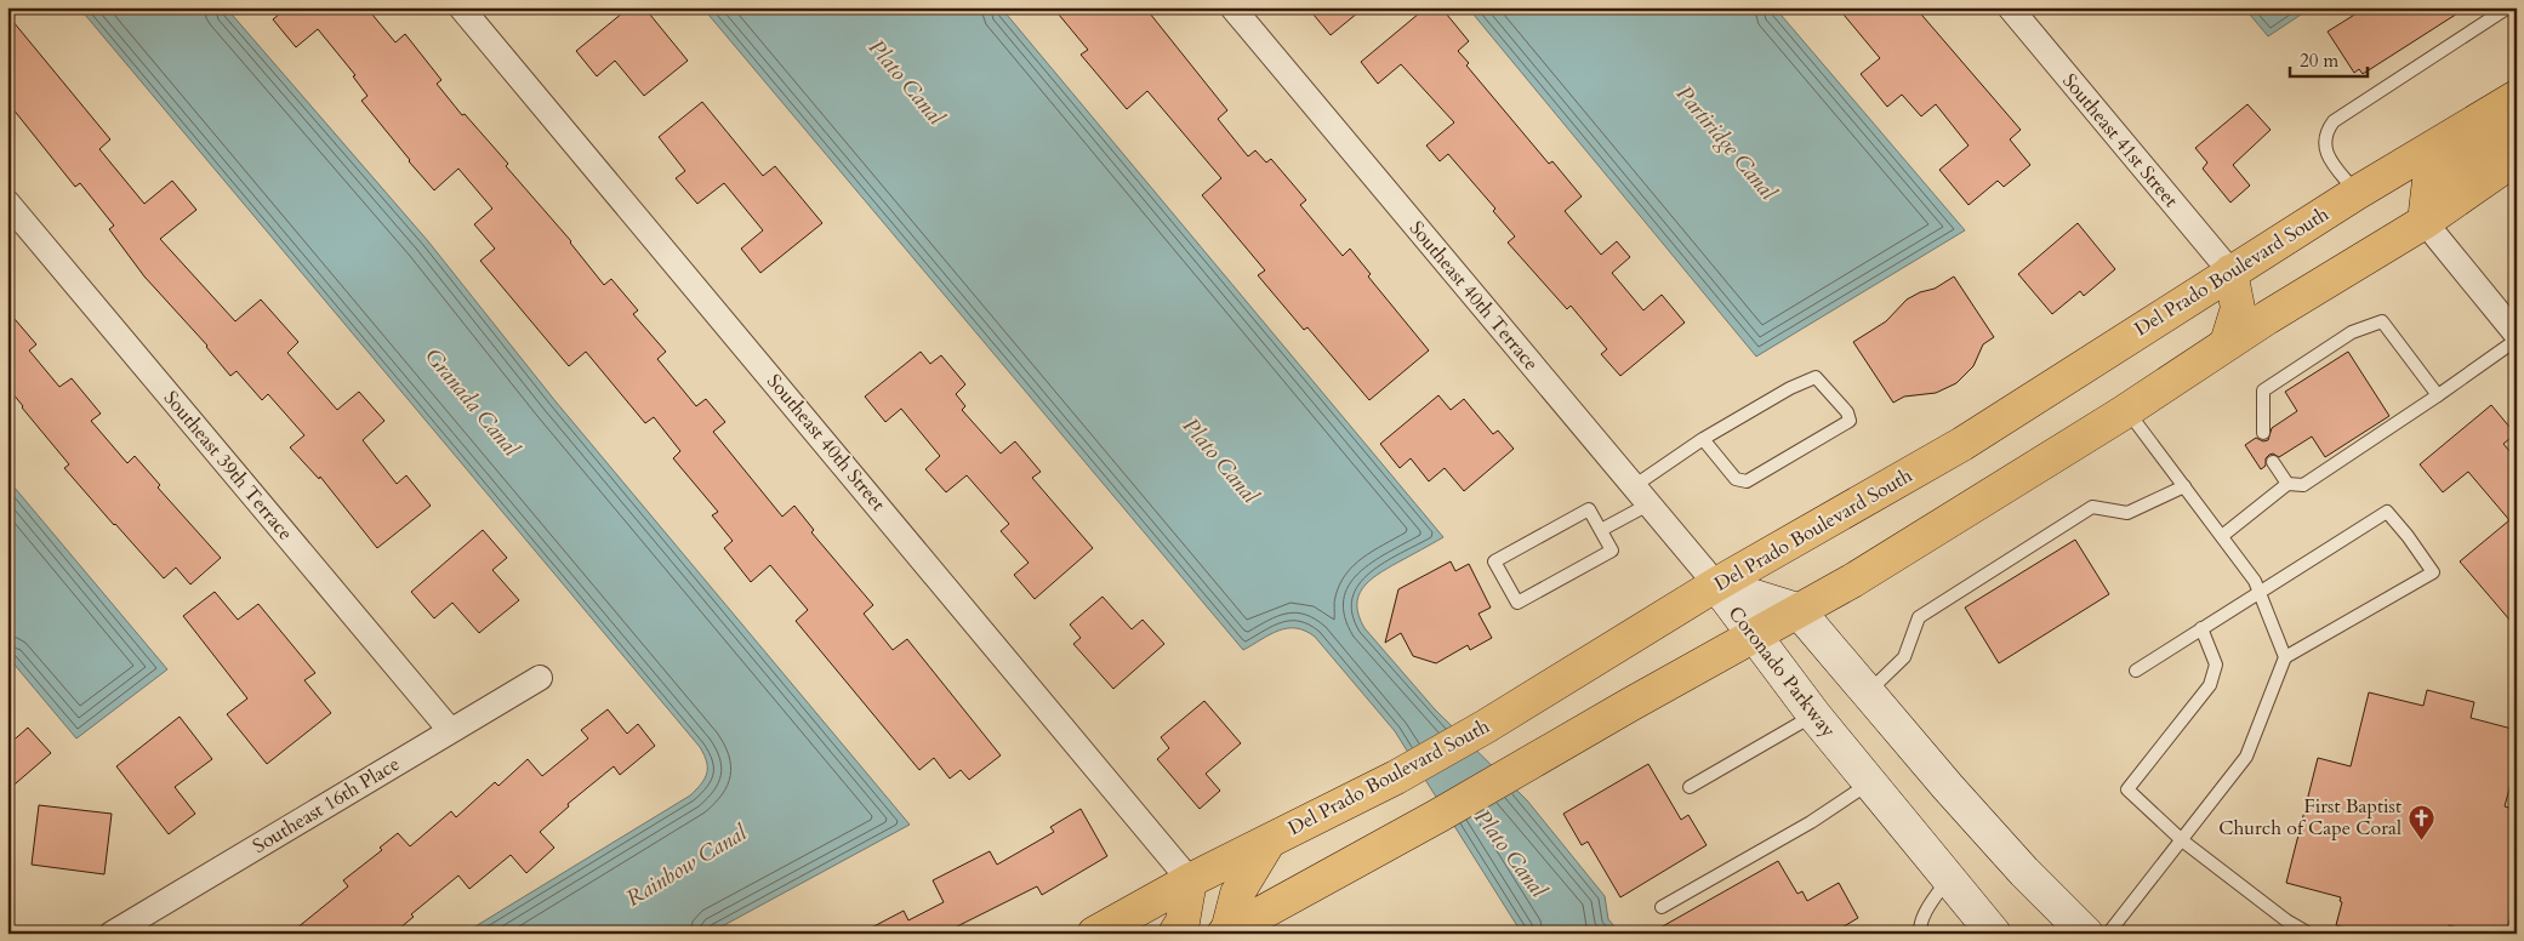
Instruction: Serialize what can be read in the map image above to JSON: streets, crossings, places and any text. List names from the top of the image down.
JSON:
{
  "streets": {
    "main road": ["Del Prado Boulevard South"],
    "street": [
      "Southeast 41st Street",
      "Southeast 40th Terrace",
      "Southeast 40th Street",
      "Southeast 39th Terrace",
      "Coronado Parkway",
      "Southeast 16th Place"
    ]
  },
  "crossings": [
    ["Southeast 41st Street", "Del Prado Boulevard South"],
    ["Del Prado Boulevard South", "Southeast 40th Terrace"],
    ["Del Prado Boulevard South", "Southeast 40th Street"],
    ["Del Prado Boulevard South", "Coronado Parkway"],
    ["Southeast 40th Terrace", "Coronado Parkway"],
    ["Southeast 39th Terrace", "Southeast 16th Place"]
  ],
  "water": [
    "Plato Canal",
    "Partiridge Canal",
    "Granada Canal",
    "Rainbow Canal"
  ],
  "places": {
    "church": ["First Baptist Church of Cape Coral"]
  },
  "scale_bar": "20 m"
}
